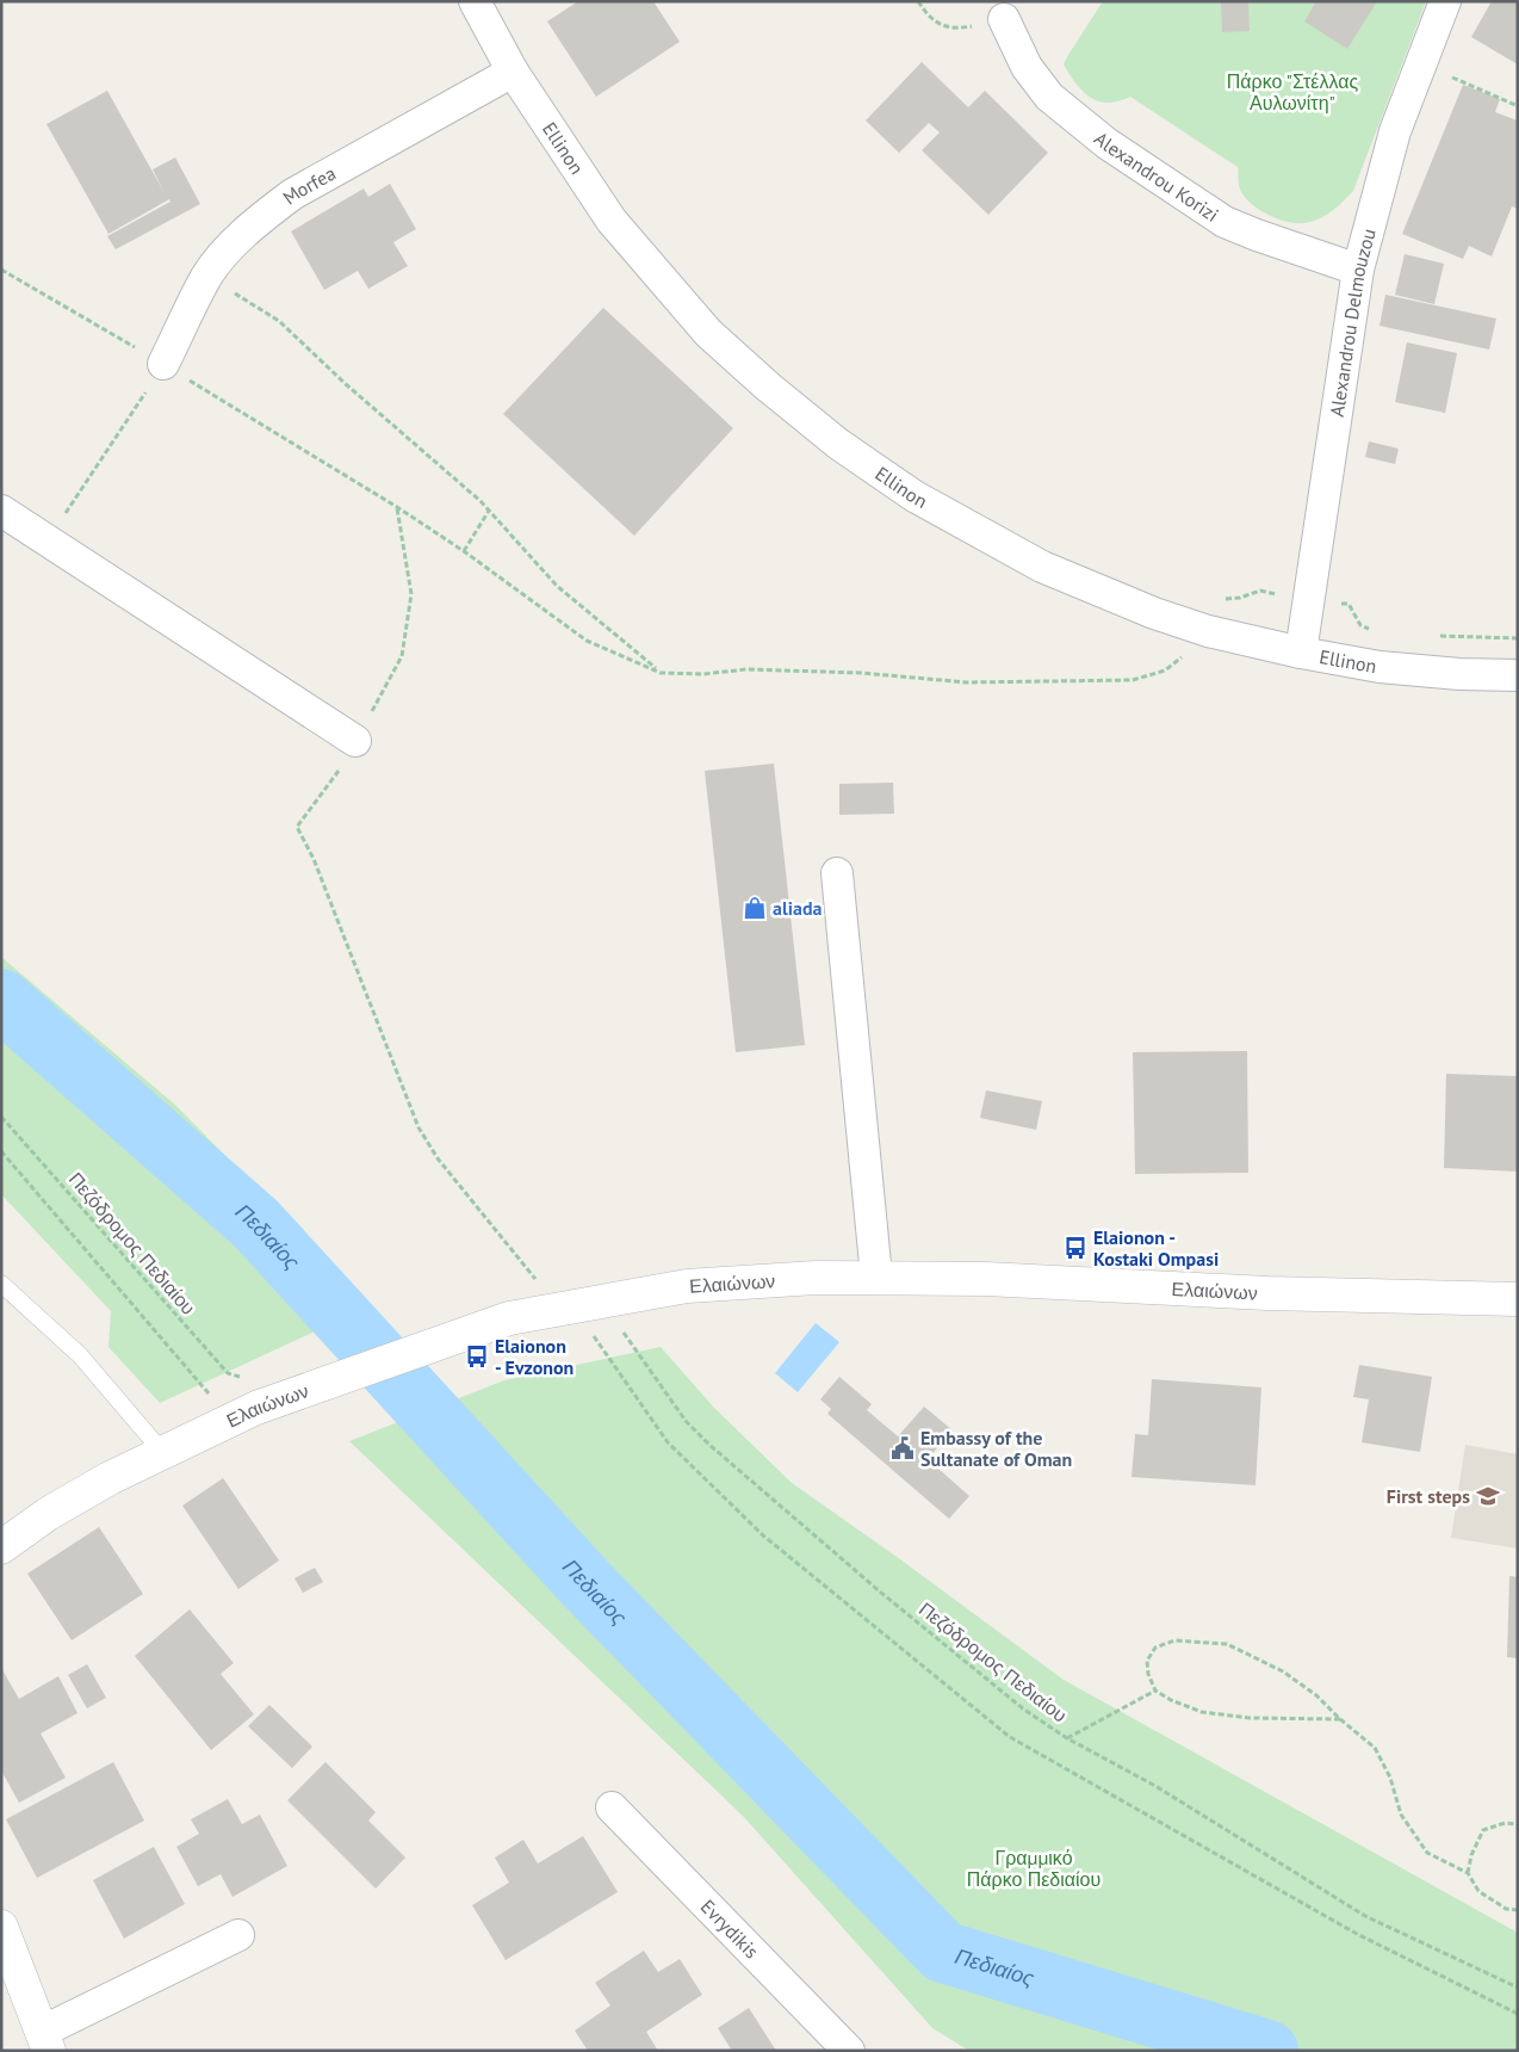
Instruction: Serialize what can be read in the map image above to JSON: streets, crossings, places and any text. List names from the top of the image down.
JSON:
{
  "streets": {
    "main road": ["Ελαιώνων"],
    "street": [
      "Ellinon",
      "Alexandrou Korizi",
      "Morfea",
      "Alexandrou Delmouzou",
      "Evrydikis"
    ],
    "path": ["Πεζόδρομος Πεδιαίου"]
  },
  "crossings": [
    ["Ellinon", "Morfea"],
    ["Ellinon", "Alexandrou Delmouzou"],
    ["Alexandrou Korizi", "Alexandrou Delmouzou"],
    ["Πεζόδρομος Πεδιαίου", "Ελαιώνων"]
  ],
  "water": ["Πεδιαίος"],
  "parks": ["Πάρκο \"Στέλλας Αυλωνίτη\"", "Γραμμικό Πάρκο Πεδιαίου"],
  "places": {
    "shop": ["aliada"],
    "bus stop": ["Elaionon - Kostaki Ompasi", "Elaionon - Evzonon"],
    "public building": ["Embassy of the Sultanate of Oman"],
    "school or university": ["First steps"]
  }
}
